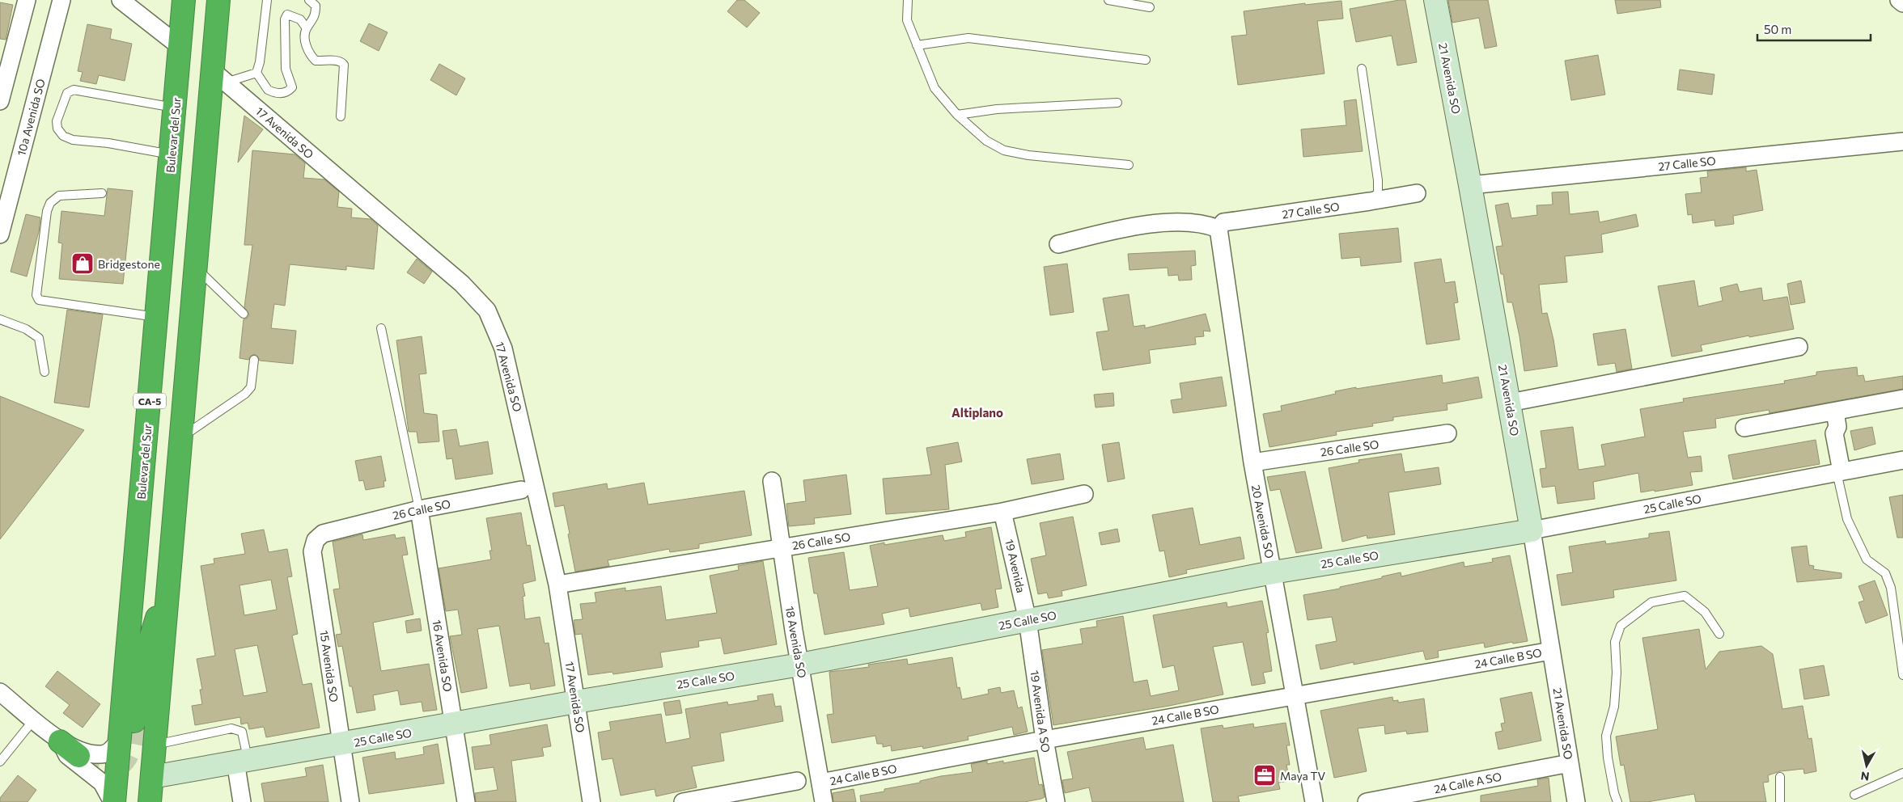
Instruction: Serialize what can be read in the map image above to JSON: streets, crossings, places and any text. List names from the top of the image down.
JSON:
{
  "streets": {
    "highway": ["Bulevar del Sur", "CA-5"],
    "street": [
      "21 Avenida SO",
      "10a Avenida SO",
      "17 Avenida SO",
      "27 Calle SO",
      "26 Calle SO",
      "25 Calle SO",
      "20 Avenida SO",
      "19 Avenida",
      "18 Avenida SO",
      "16 Avenida SO",
      "24 Calle B SO",
      "15 Avenida SO",
      "19 Avenida A SO",
      "24 Calle A SO"
    ]
  },
  "crossings": [
    ["21 Avenida SO", "27 Calle SO"],
    ["21 Avenida SO", "25 Calle SO"],
    ["21 Avenida SO", "24 Calle B SO"],
    ["21 Avenida SO", "24 Calle A SO"],
    ["17 Avenida SO", "26 Calle SO"],
    ["17 Avenida SO", "25 Calle SO"],
    ["27 Calle SO", "20 Avenida SO"],
    ["26 Calle SO", "20 Avenida SO"],
    ["26 Calle SO", "19 Avenida"],
    ["26 Calle SO", "18 Avenida SO"],
    ["26 Calle SO", "16 Avenida SO"],
    ["26 Calle SO", "15 Avenida SO"],
    ["25 Calle SO", "20 Avenida SO"],
    ["25 Calle SO", "19 Avenida"],
    ["25 Calle SO", "18 Avenida SO"],
    ["25 Calle SO", "16 Avenida SO"],
    ["25 Calle SO", "15 Avenida SO"],
    ["25 Calle SO", "19 Avenida A SO"],
    ["20 Avenida SO", "24 Calle B SO"],
    ["19 Avenida", "19 Avenida A SO"],
    ["18 Avenida SO", "24 Calle B SO"],
    ["24 Calle B SO", "19 Avenida A SO"]
  ],
  "districts": ["Altiplano"],
  "places": {
    "shop": ["Bridgestone"],
    "office": ["Maya TV"]
  },
  "scale_bar": "50 m",
  "north": "bottom"
}
